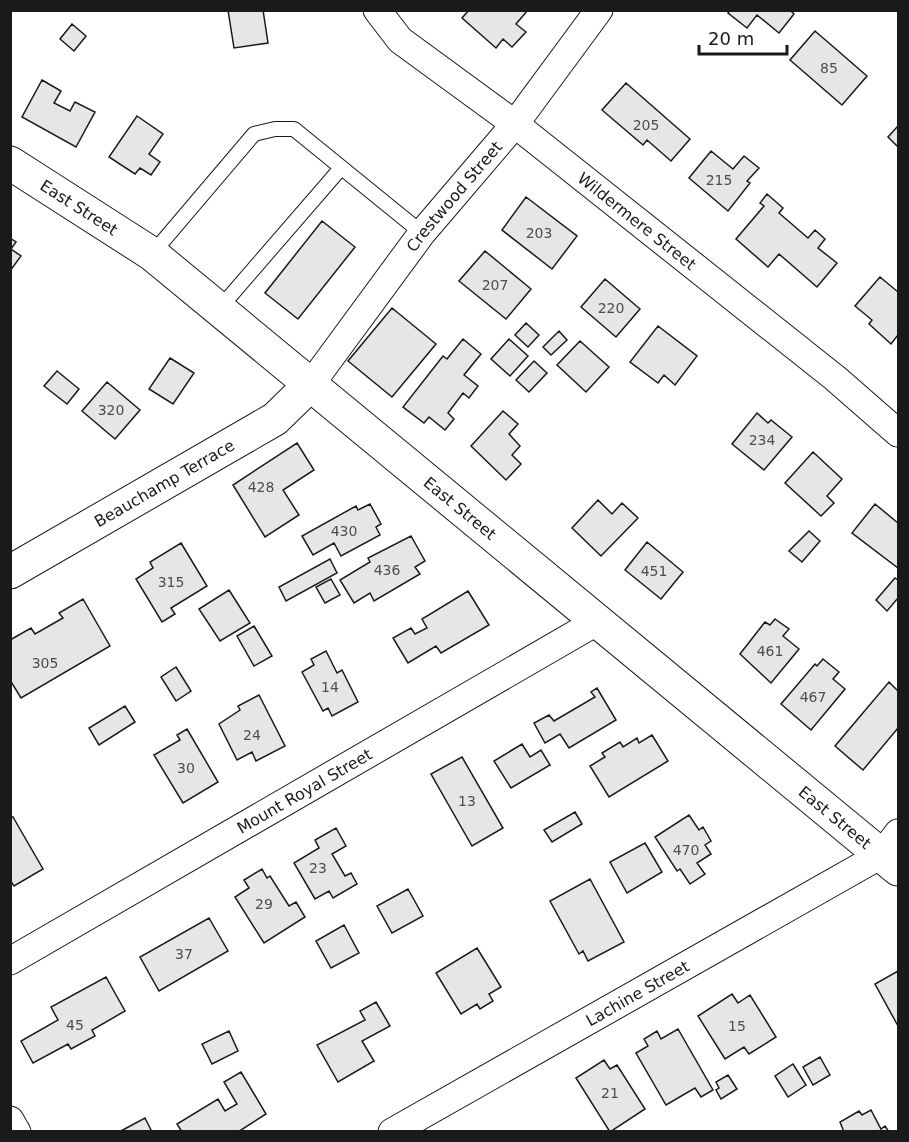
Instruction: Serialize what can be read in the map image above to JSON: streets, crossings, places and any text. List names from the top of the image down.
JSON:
{
  "streets": {
    "main road": ["East Street", "Beauchamp Terrace"],
    "street": [
      "Crestwood Street",
      "Wildermere Street",
      "Mount Royal Street",
      "Lachine Street"
    ]
  },
  "crossings": [
    ["Crestwood Street", "East Street"],
    ["Crestwood Street", "Wildermere Street"],
    ["Crestwood Street", "Beauchamp Terrace"],
    ["East Street", "Beauchamp Terrace"],
    ["East Street", "Mount Royal Street"],
    ["East Street", "Lachine Street"]
  ],
  "house_numbers": [
    "85",
    "205",
    "215",
    "203",
    "207",
    "220",
    "320",
    "234",
    "428",
    "430",
    "436",
    "451",
    "315",
    "461",
    "305",
    "14",
    "467",
    "24",
    "30",
    "13",
    "470",
    "23",
    "29",
    "37",
    "45",
    "15",
    "21"
  ],
  "scale_bar": "20 m"
}
